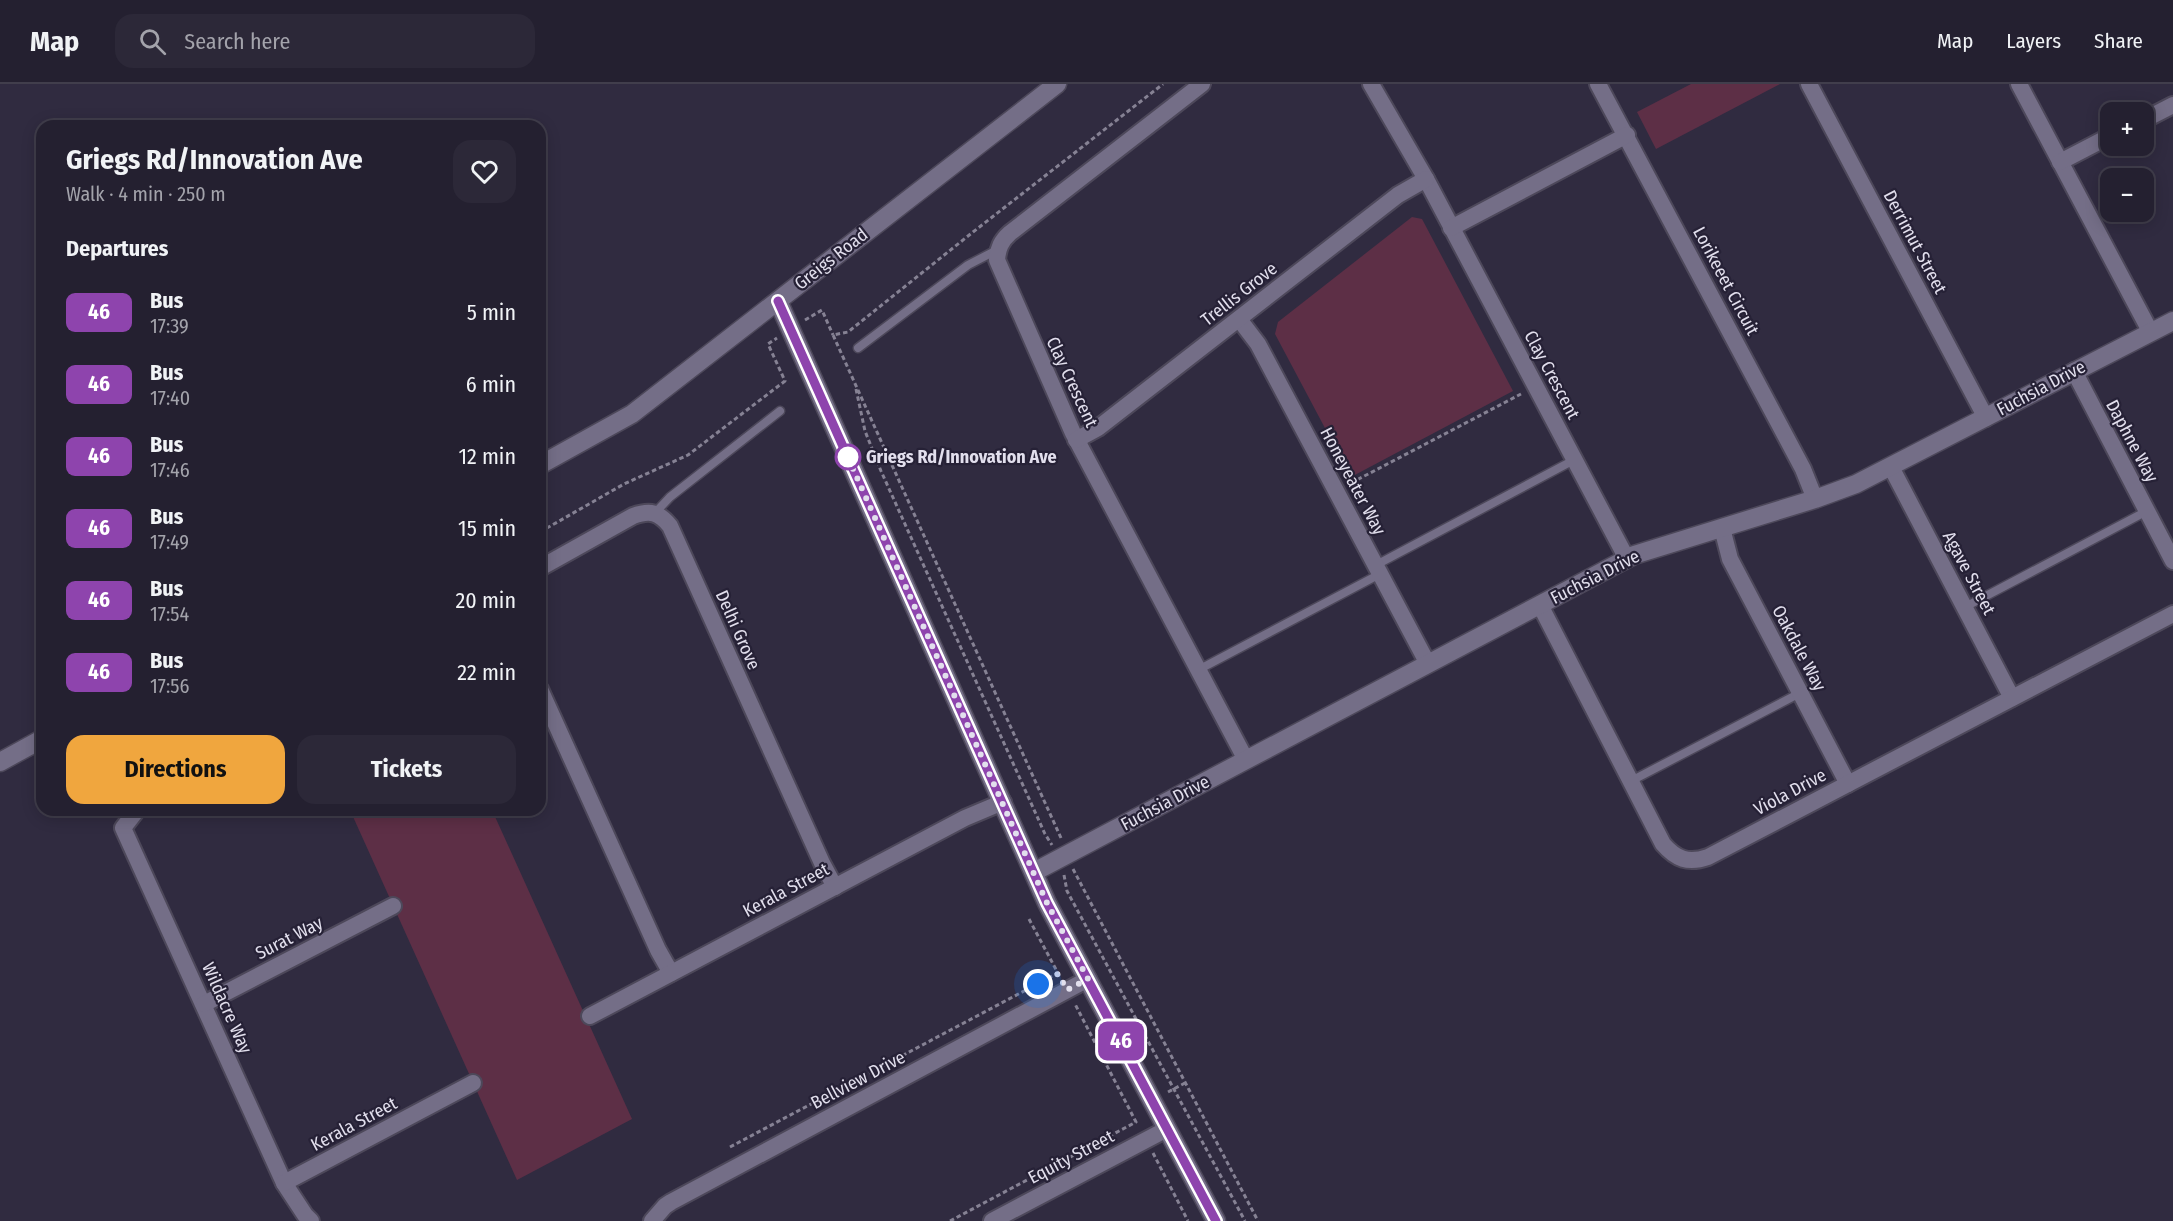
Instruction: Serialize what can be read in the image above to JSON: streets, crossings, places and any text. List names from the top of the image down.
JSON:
{
  "streets": {
    "street": [
      "Derrimut Street",
      "Greigs Road",
      "Lorikeeet Circuit",
      "Trellis Grove",
      "Clay Crescent",
      "Fuchsia Drive",
      "Daphne Way",
      "Honeyeater Way",
      "Agave Street",
      "Delhi Grove",
      "Oakdale Way",
      "Viola Drive",
      "Kerala Street",
      "Surat Way",
      "Wildacre Way",
      "Bellview Drive",
      "Equity Street"
    ]
  },
  "crossings": [
    ["Derrimut Street", "Fuchsia Drive"],
    ["Lorikeeet Circuit", "Fuchsia Drive"],
    ["Trellis Grove", "Clay Crescent"],
    ["Trellis Grove", "Honeyeater Way"],
    ["Clay Crescent", "Fuchsia Drive"],
    ["Fuchsia Drive", "Daphne Way"],
    ["Fuchsia Drive", "Honeyeater Way"],
    ["Fuchsia Drive", "Agave Street"],
    ["Fuchsia Drive", "Oakdale Way"],
    ["Fuchsia Drive", "Viola Drive"],
    ["Agave Street", "Viola Drive"],
    ["Delhi Grove", "Kerala Street"],
    ["Oakdale Way", "Viola Drive"],
    ["Kerala Street", "Wildacre Way"],
    ["Surat Way", "Wildacre Way"]
  ],
  "places": ["Griegs Rd/Innovation Ave"],
  "lines": ["bus line 46"],
  "page": {
    "header": "Map",
    "search": "Search here",
    "nav": ["Map", "Layers", "Share"],
    "on_map": "46",
    "map_buttons": ["+", "−"],
    "heading": [
      ["Griegs Rd/Innovation Ave", "Walk · 4 min · 250 m"],
      "Departures"
    ],
    "list": [
      {
        "mark": "46",
        "name": "Bus",
        "note": "17:39",
        "value": "5 min"
      },
      {
        "mark": "46",
        "name": "Bus",
        "note": "17:40",
        "value": "6 min"
      },
      {
        "mark": "46",
        "name": "Bus",
        "note": "17:46",
        "value": "12 min"
      },
      {
        "mark": "46",
        "name": "Bus",
        "note": "17:49",
        "value": "15 min"
      },
      {
        "mark": "46",
        "name": "Bus",
        "note": "17:54",
        "value": "20 min"
      },
      {
        "mark": "46",
        "name": "Bus",
        "note": "17:56",
        "value": "22 min"
      }
    ],
    "buttons": ["Directions", "Tickets"]
  }
}
